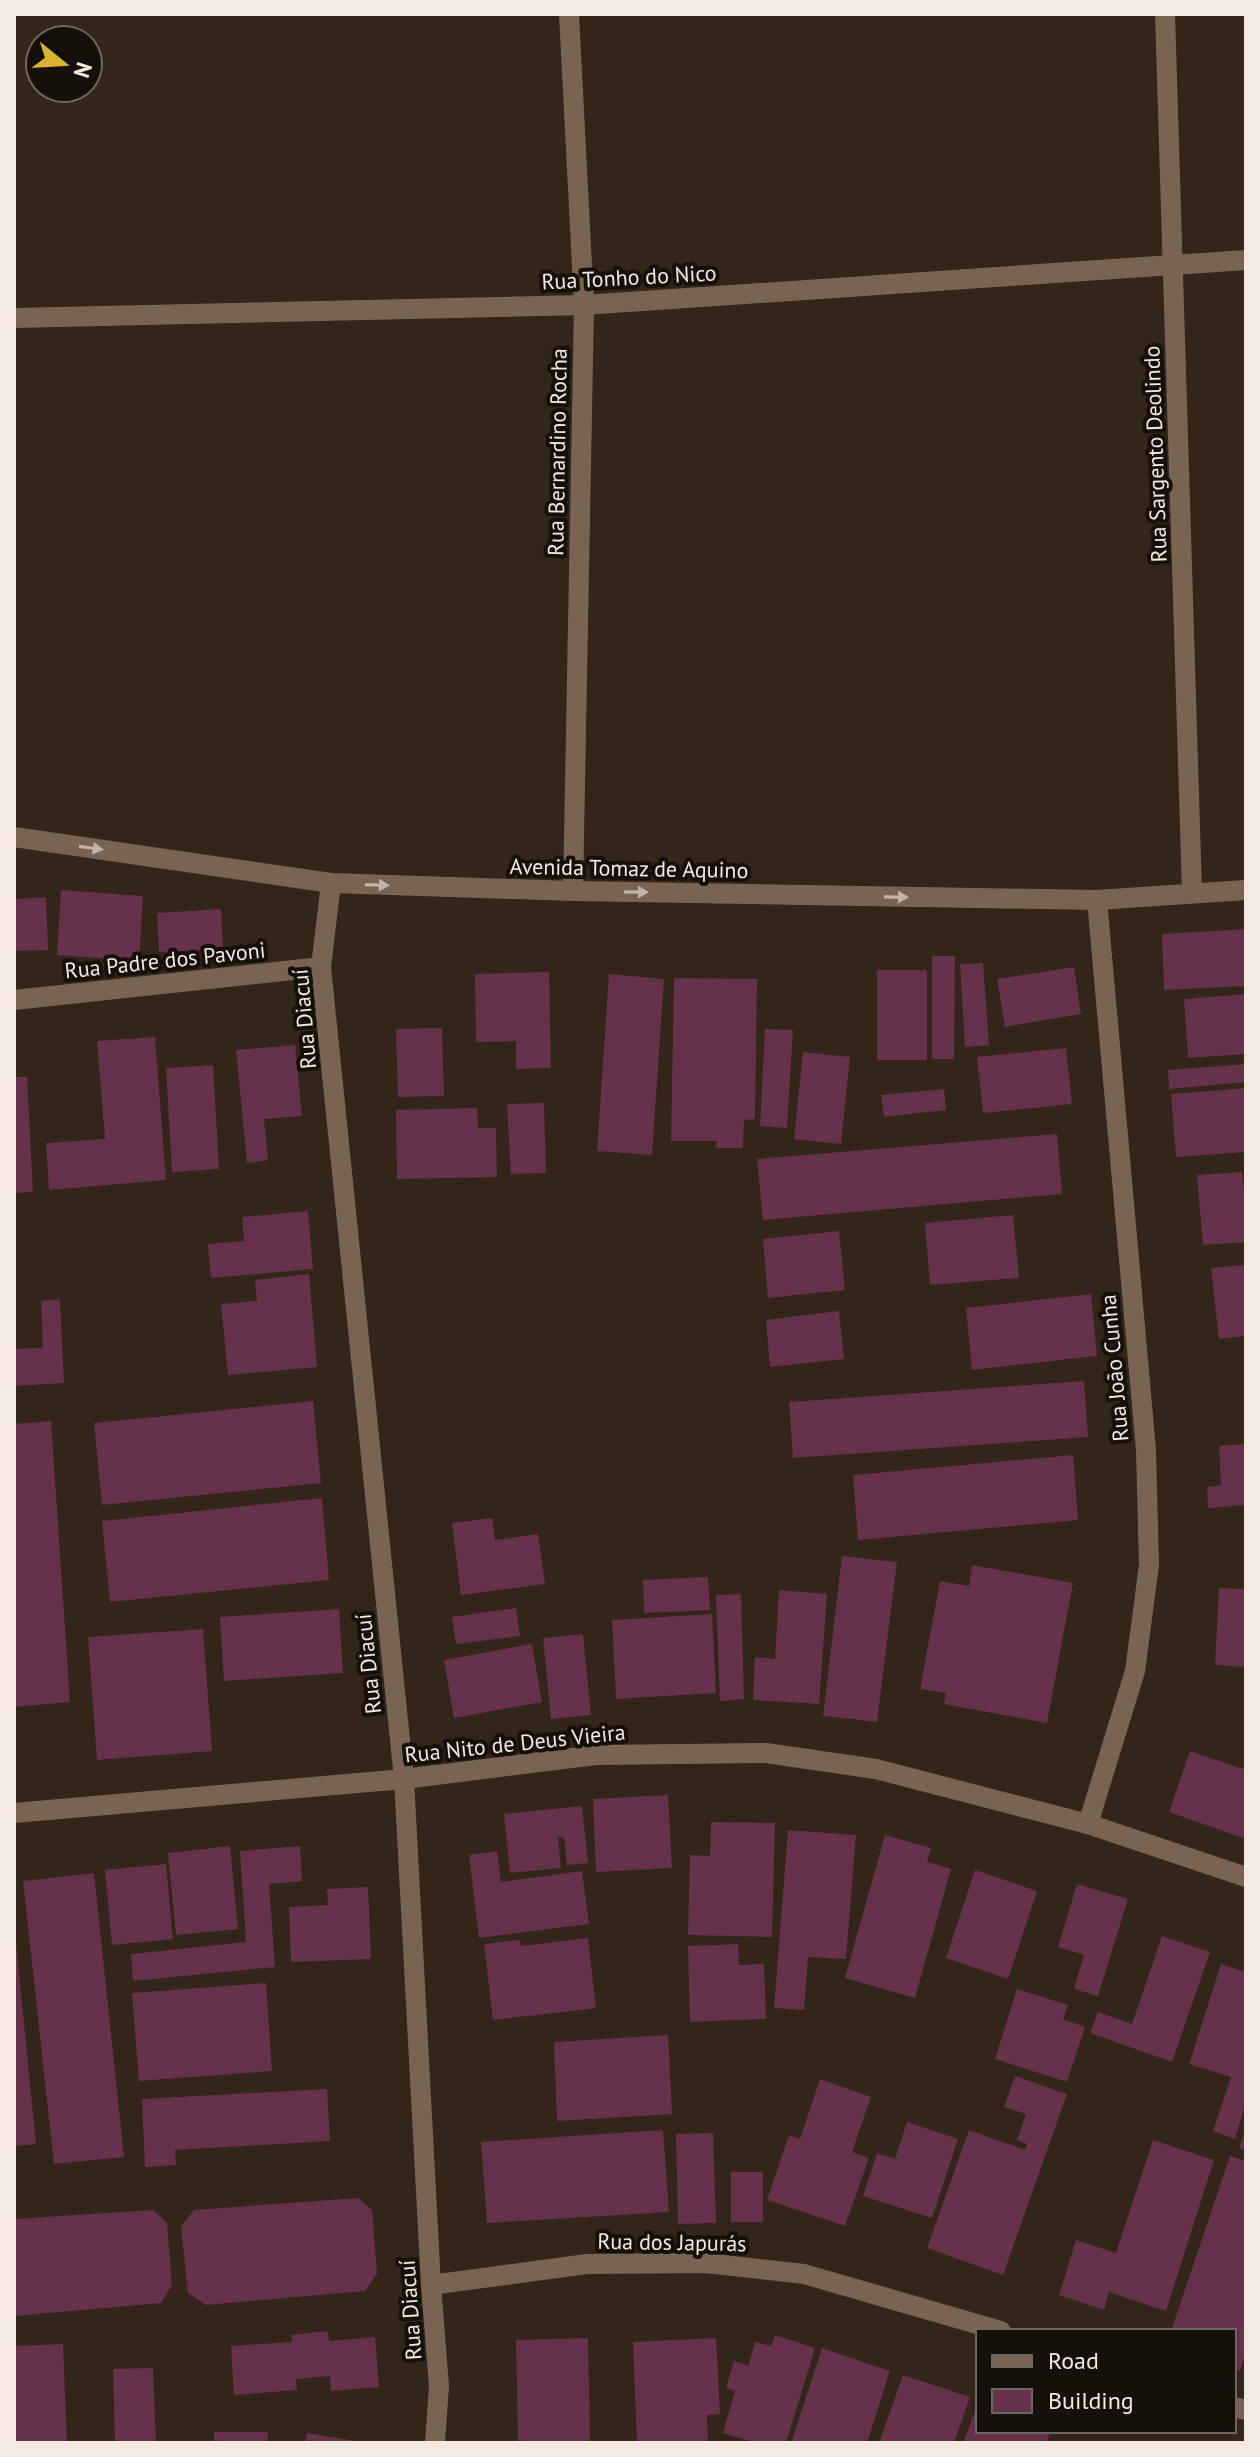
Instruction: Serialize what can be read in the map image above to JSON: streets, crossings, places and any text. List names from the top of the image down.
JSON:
{
  "streets": {
    "street": [
      "Rua Tonho do Nico",
      "Rua Bernardino Rocha",
      "Rua Sargento Deolindo",
      "Avenida Tomaz de Aquino",
      "Rua Padre dos Pavoni",
      "Rua Diacuí",
      "Rua João Cunha",
      "Rua Nito de Deus Vieira",
      "Rua dos Japurás"
    ]
  },
  "crossings": [
    ["Rua Tonho do Nico", "Rua Bernardino Rocha"],
    ["Rua Tonho do Nico", "Rua Sargento Deolindo"],
    ["Rua Bernardino Rocha", "Avenida Tomaz de Aquino"],
    ["Rua Sargento Deolindo", "Avenida Tomaz de Aquino"],
    ["Avenida Tomaz de Aquino", "Rua Diacuí"],
    ["Avenida Tomaz de Aquino", "Rua João Cunha"],
    ["Rua Padre dos Pavoni", "Rua Diacuí"],
    ["Rua Diacuí", "Rua Nito de Deus Vieira"],
    ["Rua Diacuí", "Rua dos Japurás"],
    ["Rua João Cunha", "Rua Nito de Deus Vieira"]
  ],
  "one_way": ["Avenida Tomaz de Aquino"],
  "legend": ["Road", "Building"],
  "north": "right"
}
